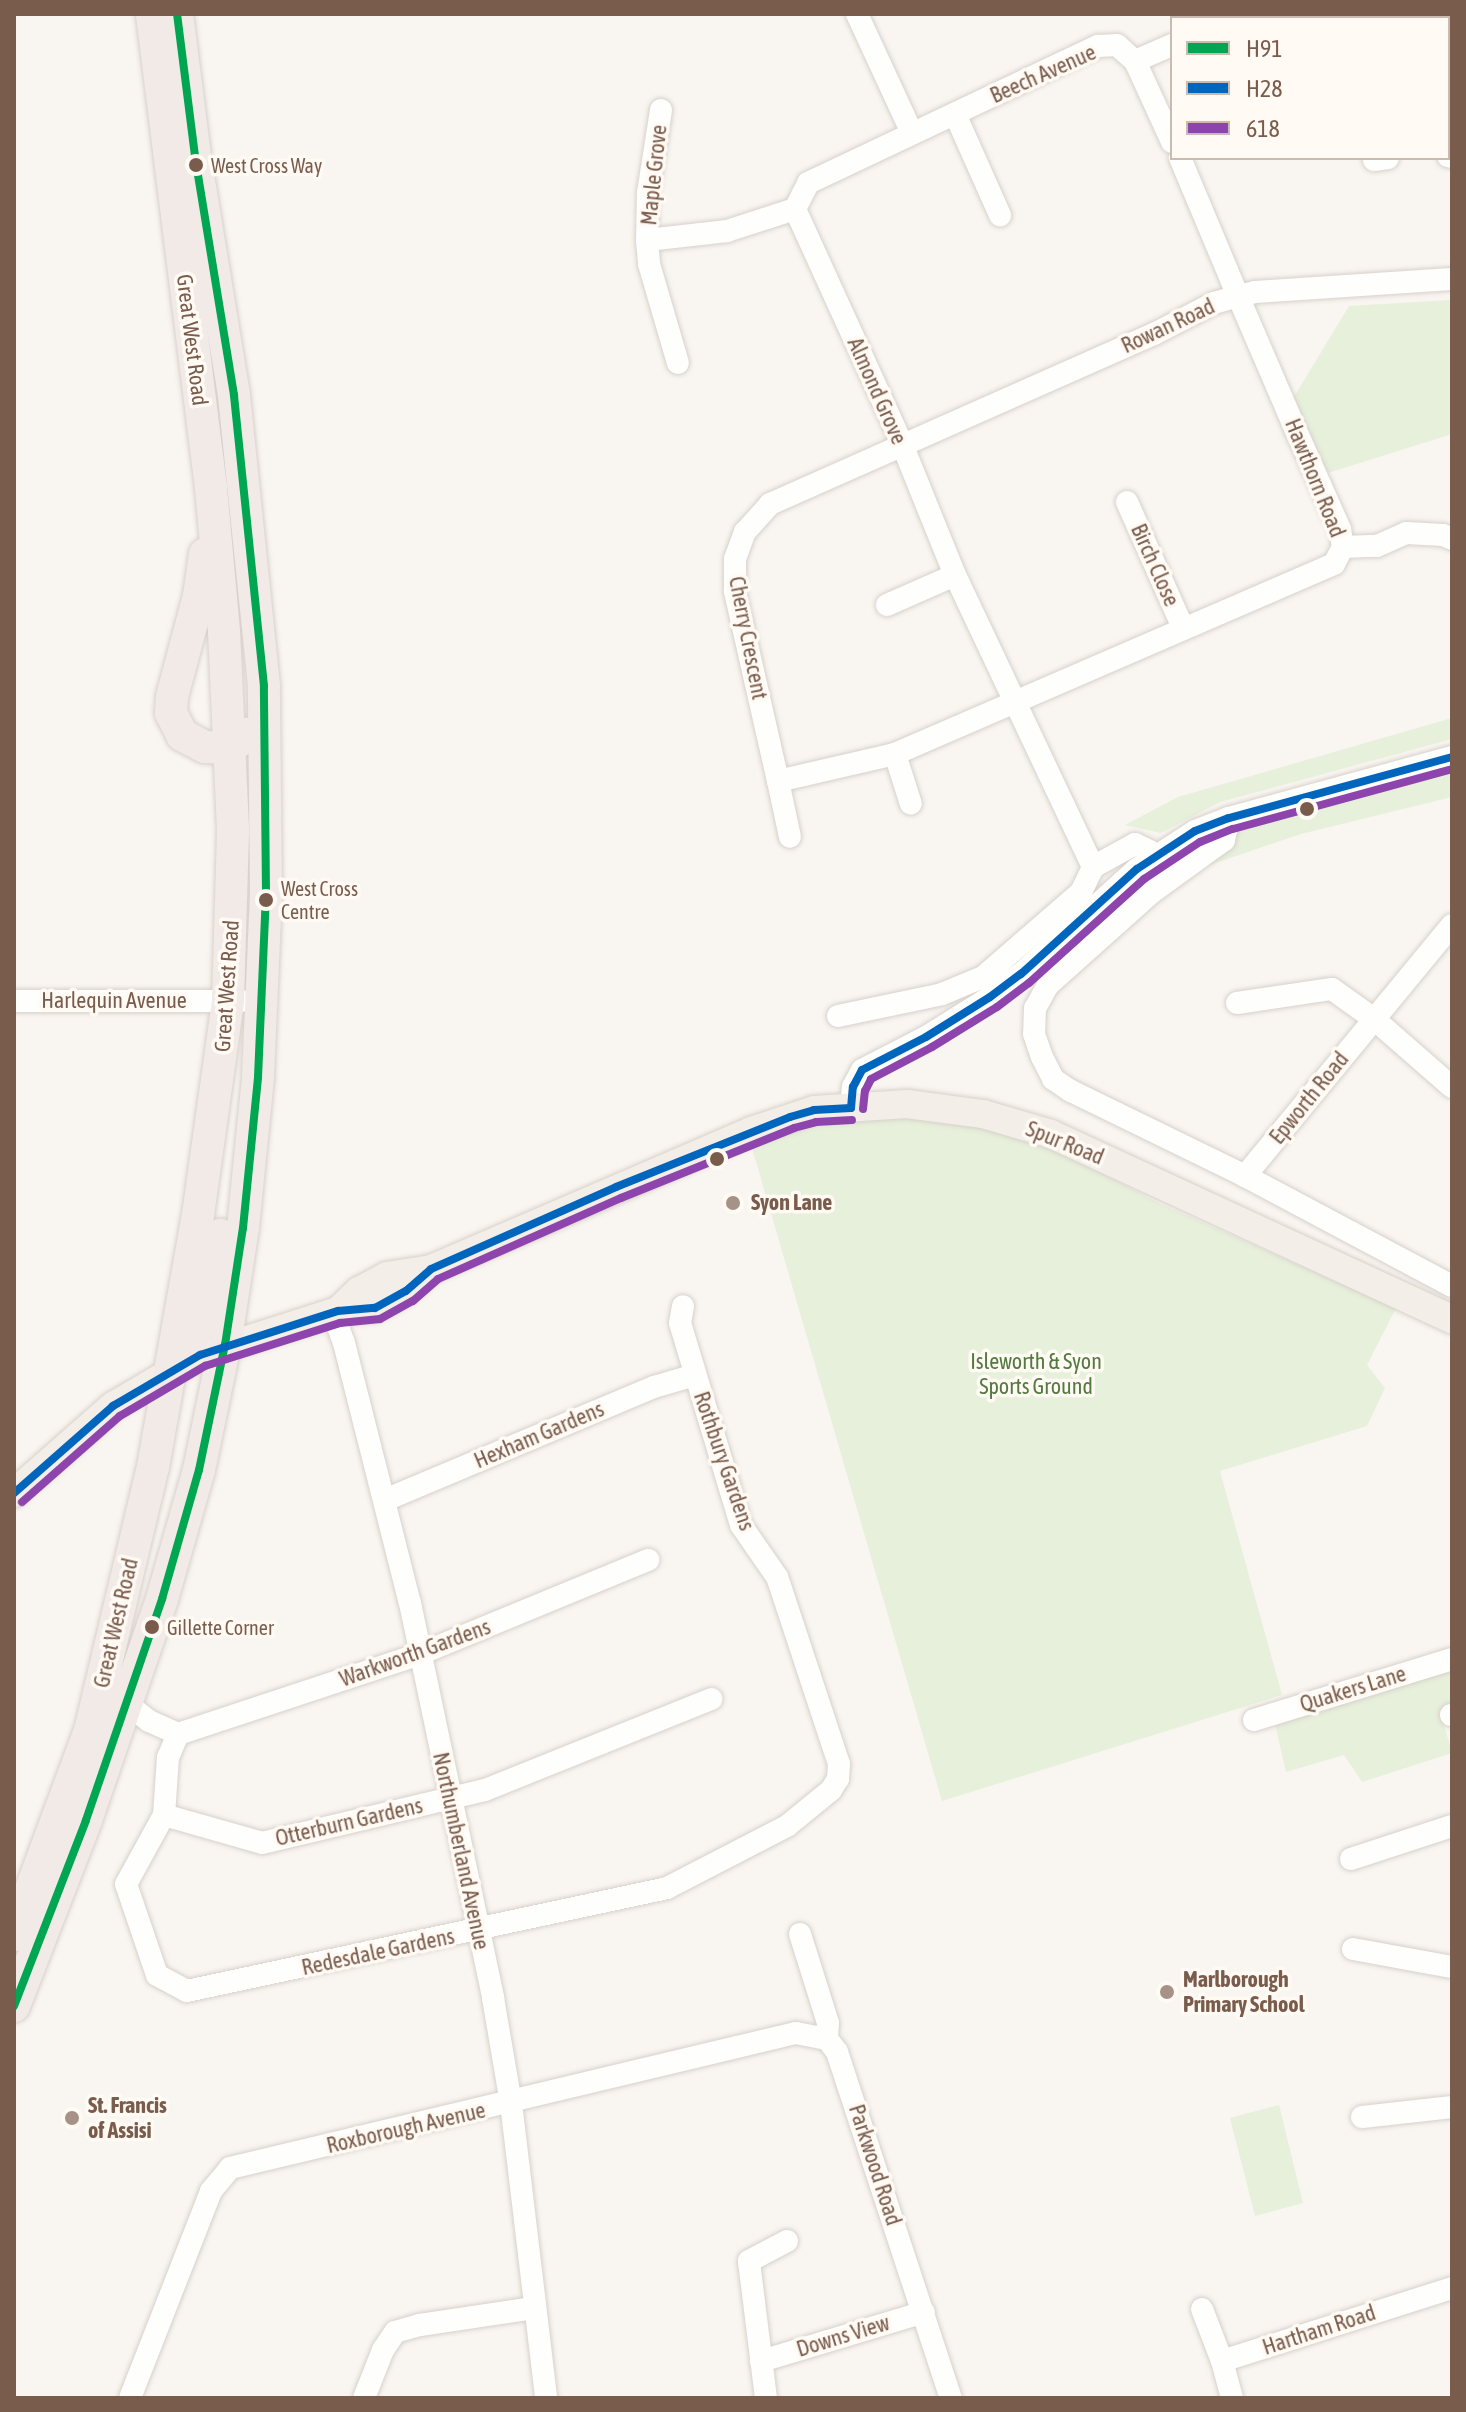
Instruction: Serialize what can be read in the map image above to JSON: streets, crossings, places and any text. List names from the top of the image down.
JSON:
{
  "streets": {
    "highway": ["Great West Road"],
    "main road": ["Spur Road"],
    "street": [
      "Beech Avenue",
      "Maple Grove",
      "Rowan Road",
      "Almond Grove",
      "Hawthorn Road",
      "Birch Close",
      "Cherry Crescent",
      "Harlequin Avenue",
      "Epworth Road",
      "Hexham Gardens",
      "Rothbury Gardens",
      "Warkworth Gardens",
      "Quakers Lane",
      "Otterburn Gardens",
      "Northumberland Avenue",
      "Redesdale Gardens",
      "Roxborough Avenue",
      "Parkwood Road",
      "Hartham Road",
      "Downs View"
    ]
  },
  "crossings": [
    ["Beech Avenue", "Maple Grove"],
    ["Beech Avenue", "Almond Grove"],
    ["Beech Avenue", "Hawthorn Road"],
    ["Maple Grove", "Almond Grove"],
    ["Rowan Road", "Almond Grove"],
    ["Rowan Road", "Hawthorn Road"],
    ["Rowan Road", "Cherry Crescent"],
    ["Great West Road", "Harlequin Avenue"],
    ["Almond Grove", "Hawthorn Road"],
    ["Almond Grove", "Cherry Crescent"],
    ["Hawthorn Road", "Birch Close"],
    ["Spur Road", "Northumberland Avenue"],
    ["Hexham Gardens", "Rothbury Gardens"],
    ["Hexham Gardens", "Northumberland Avenue"],
    ["Rothbury Gardens", "Redesdale Gardens"],
    ["Warkworth Gardens", "Northumberland Avenue"],
    ["Warkworth Gardens", "Redesdale Gardens"],
    ["Otterburn Gardens", "Northumberland Avenue"],
    ["Otterburn Gardens", "Redesdale Gardens"],
    ["Northumberland Avenue", "Redesdale Gardens"],
    ["Northumberland Avenue", "Roxborough Avenue"],
    ["Roxborough Avenue", "Parkwood Road"],
    ["Parkwood Road", "Downs View"]
  ],
  "parks": ["Isleworth & Syon Sports Ground"],
  "places": [
    "West Cross Way",
    "West Cross Centre",
    "Syon Lane",
    "Gillette Corner",
    "Marlborough Primary School",
    "St. Francis of Assisi"
  ],
  "lines": ["transit line H91", "transit line H28", "transit line 618"],
  "legend": ["H91", "H28", "618"]
}
